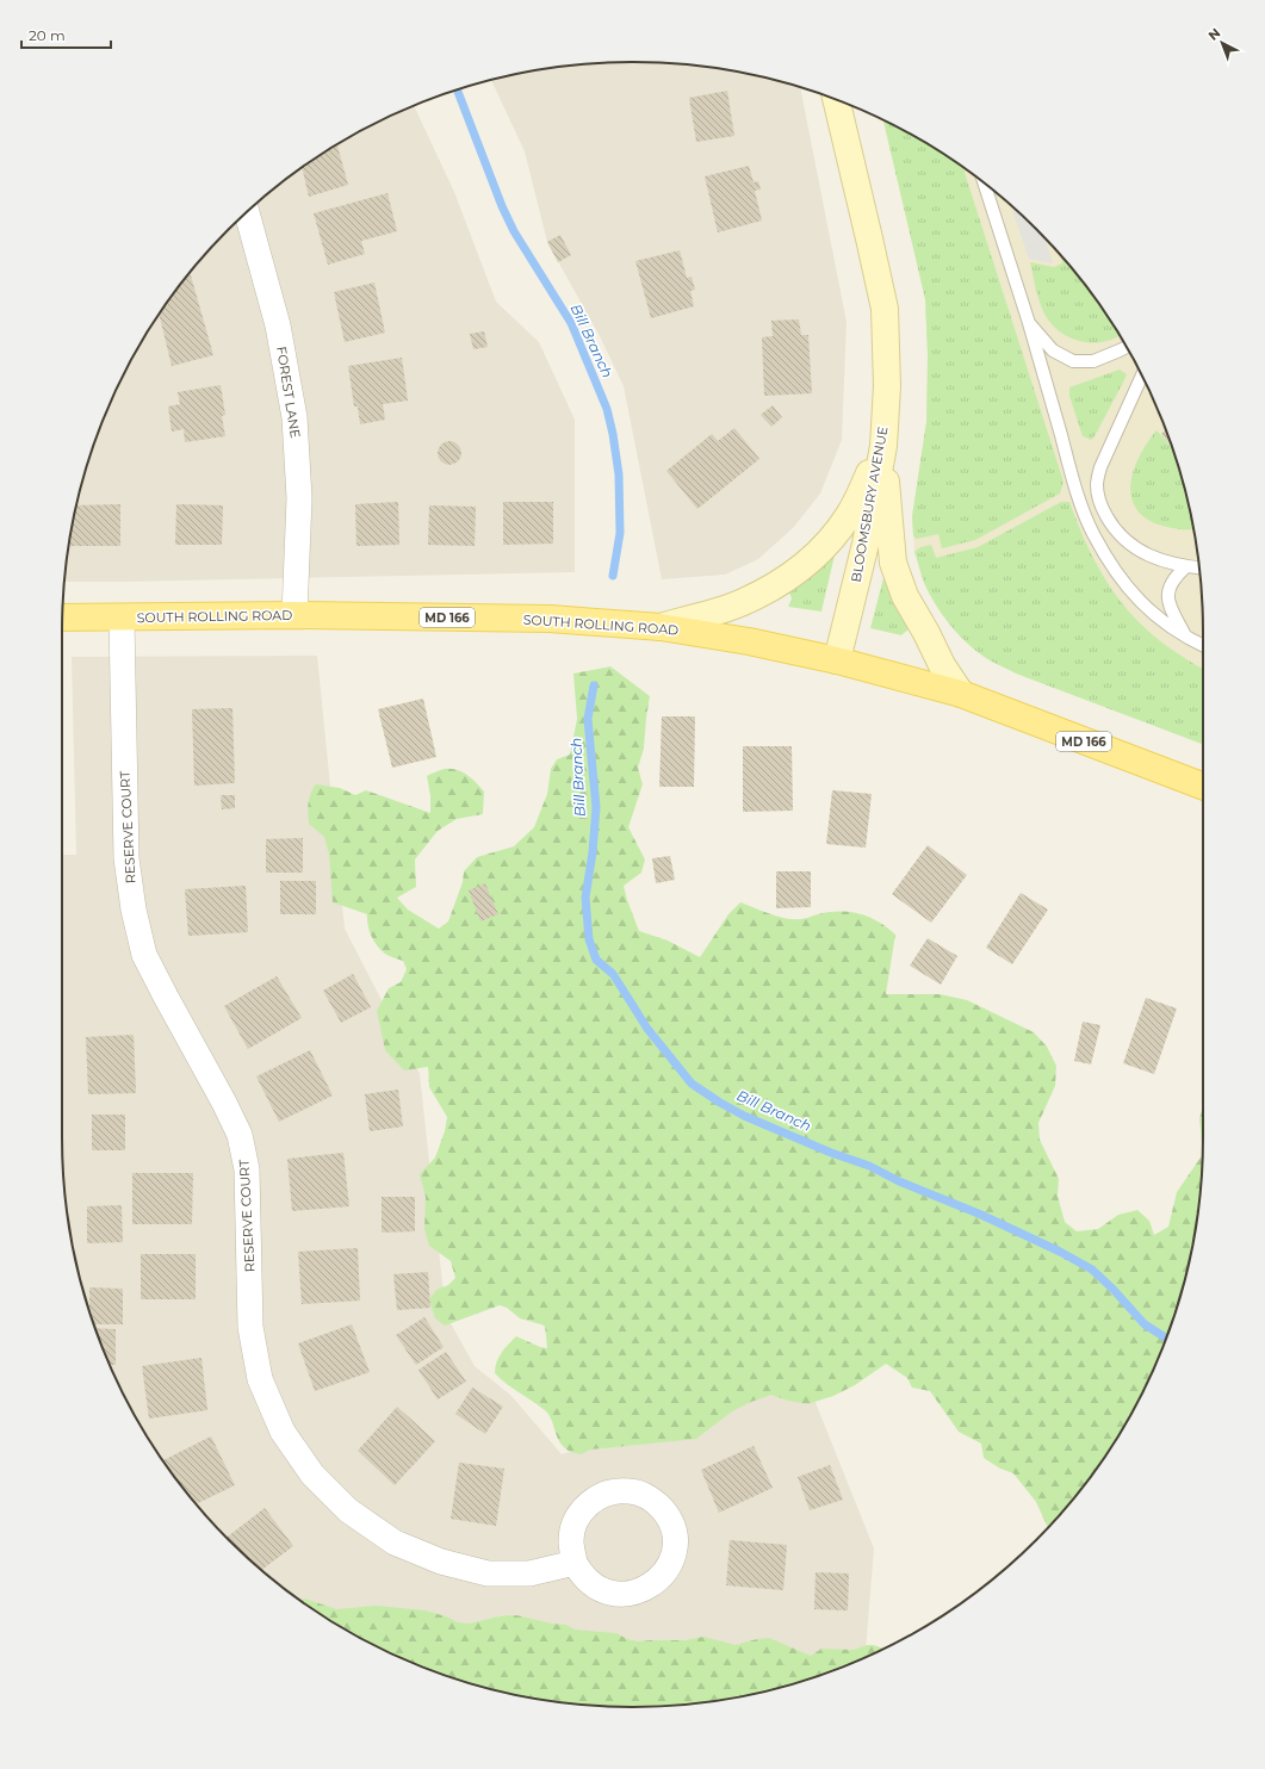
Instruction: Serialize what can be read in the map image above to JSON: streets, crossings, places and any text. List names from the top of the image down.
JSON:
{
  "streets": {
    "main road": ["BLOOMSBURY AVENUE", "SOUTH ROLLING ROAD", "MD 166"],
    "street": ["FOREST LANE", "RESERVE COURT"]
  },
  "crossings": [
    ["FOREST LANE", "SOUTH ROLLING ROAD"],
    ["BLOOMSBURY AVENUE", "SOUTH ROLLING ROAD"],
    ["SOUTH ROLLING ROAD", "RESERVE COURT"]
  ],
  "water": ["Bill Branch"],
  "scale_bar": "20 m",
  "north": "top left"
}
